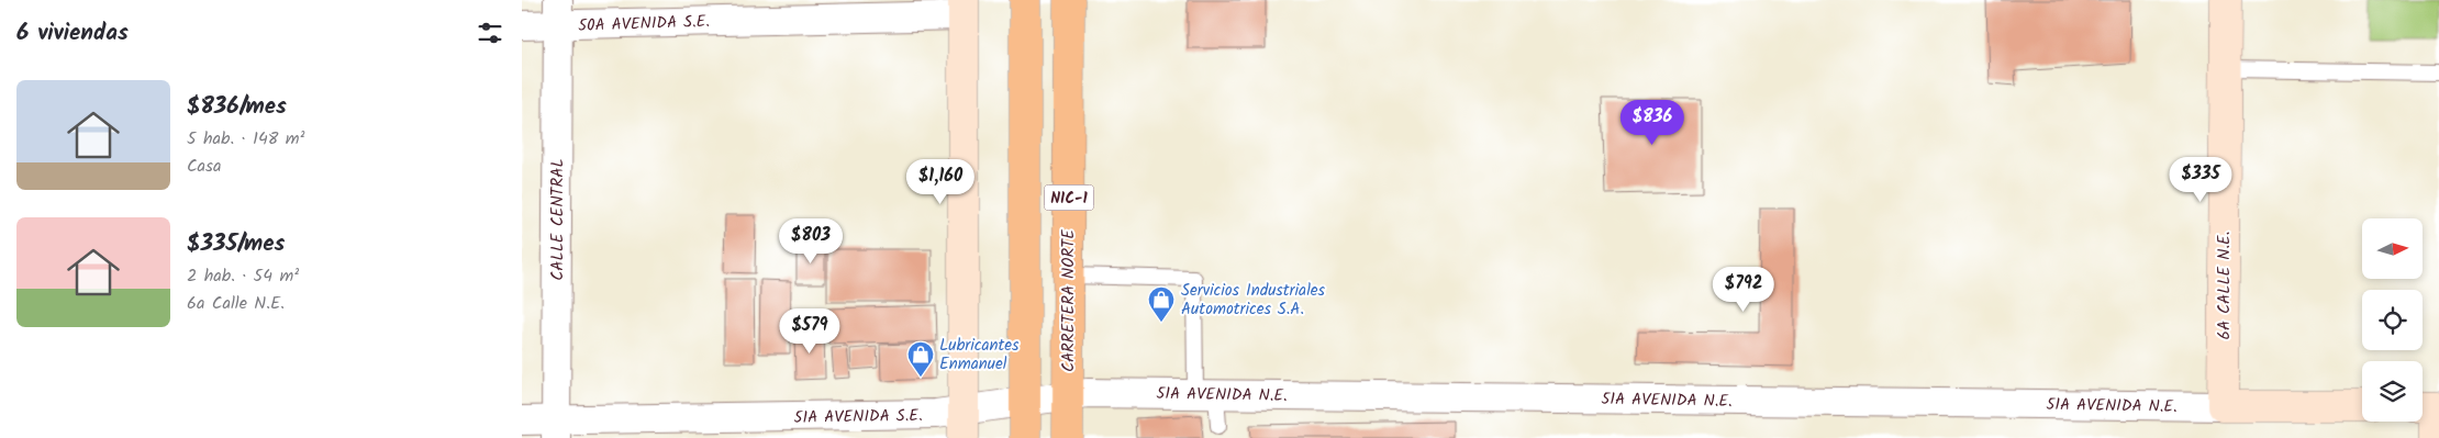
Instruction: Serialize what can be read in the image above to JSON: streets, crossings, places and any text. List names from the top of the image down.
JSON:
{
  "streets": {
    "highway": ["NIC-1", "CARRETERA NORTE"],
    "street": [
      "50A AVENIDA S.E.",
      "CALLE CENTRAL",
      "6A CALLE N.E.",
      "51A AVENIDA N.E.",
      "51A AVENIDA S.E."
    ]
  },
  "crossings": [
    ["50A AVENIDA S.E.", "CALLE CENTRAL"],
    ["NIC-1", "51A AVENIDA N.E."],
    ["CALLE CENTRAL", "51A AVENIDA S.E."],
    ["6A CALLE N.E.", "51A AVENIDA N.E."],
    ["CARRETERA NORTE", "51A AVENIDA N.E."],
    ["51A AVENIDA N.E.", "51A AVENIDA S.E."]
  ],
  "places": {
    "shop": ["Servicios Industriales Automotrices S.A.", "Lubricantes Enmanuel"]
  },
  "north": "right",
  "page": {
    "heading": "6 viviendas",
    "list": [
      {
        "name": "$836/mes",
        "note": "5 hab. · 148 m² · Casa"
      },
      {
        "name": "$335/mes",
        "note": "2 hab. · 54 m² · 6a Calle N.E."
      }
    ],
    "price": [
      "$836",
      "$335",
      "$1,160",
      "$803",
      "$792",
      "$579"
    ]
  }
}
